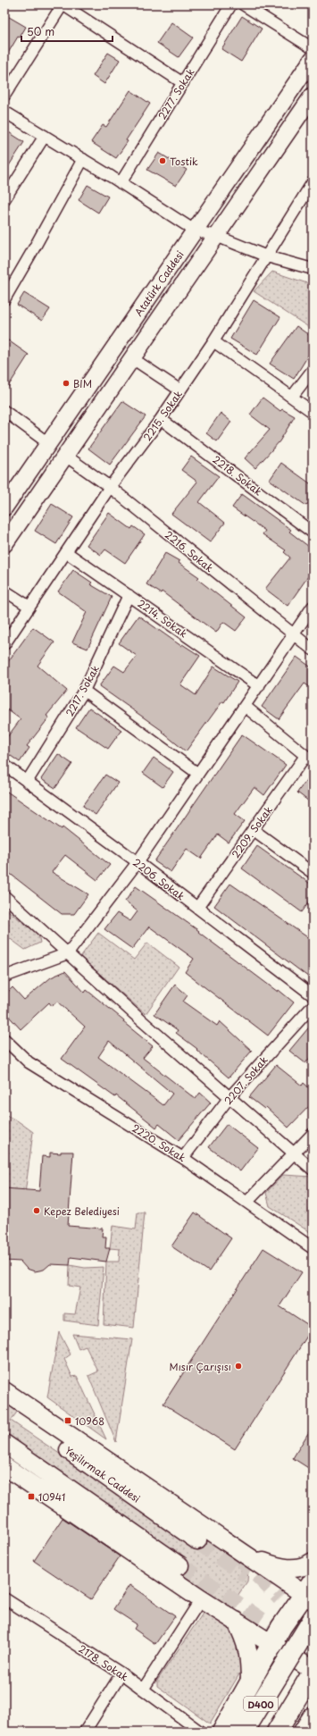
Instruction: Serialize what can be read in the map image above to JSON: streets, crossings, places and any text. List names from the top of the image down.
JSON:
{
  "streets": {
    "highway": ["D400"],
    "main road": ["Atatürk Caddesi", "Yeşilırmak Caddesi"],
    "street": [
      "2277. Sokak",
      "2215. Sokak",
      "2218. Sokak",
      "2216. Sokak",
      "2214. Sokak",
      "2217. Sokak",
      "2209. Sokak",
      "2206. Sokak",
      "2207. Sokak",
      "2220. Sokak",
      "2178. Sokak"
    ]
  },
  "crossings": [
    ["Atatürk Caddesi", "2216. Sokak"],
    ["2215. Sokak", "2218. Sokak"],
    ["2215. Sokak", "2216. Sokak"],
    ["2215. Sokak", "2214. Sokak"],
    ["2214. Sokak", "2217. Sokak"],
    ["2217. Sokak", "2206. Sokak"],
    ["2209. Sokak", "2206. Sokak"],
    ["2207. Sokak", "2220. Sokak"]
  ],
  "places": {
    "other": [
      "Tostik",
      "BIM",
      "Kepez Belediyesi",
      "Mısır Çarışısı"
    ],
    "transit": ["10968", "10941"]
  },
  "scale_bar": "50 m"
}
